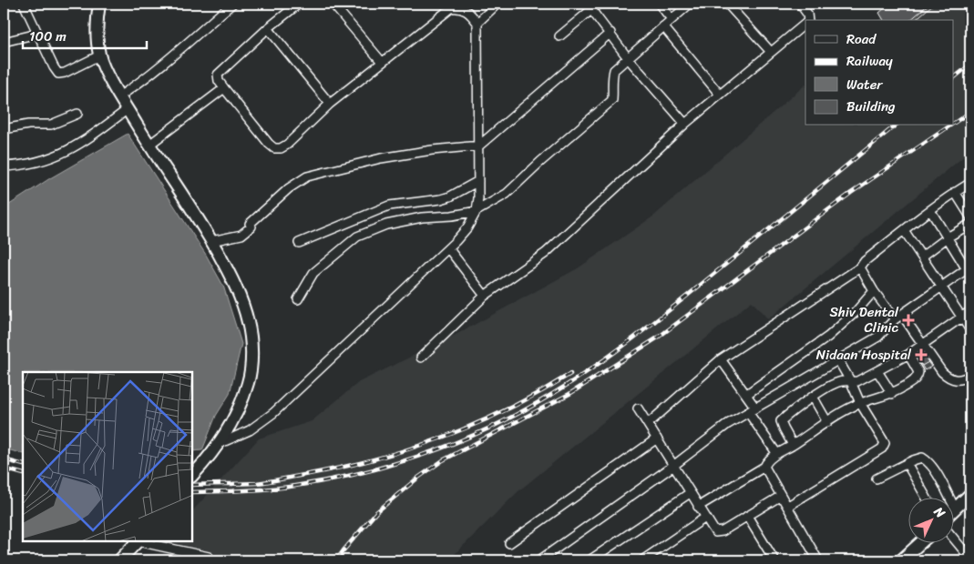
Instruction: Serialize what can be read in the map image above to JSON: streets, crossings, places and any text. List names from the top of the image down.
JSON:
{
  "places": {
    "health": ["Shiv Dental Clinic", "Nidaan Hospital"]
  },
  "legend": [
    "Road",
    "Railway",
    "Water",
    "Building"
  ],
  "scale_bar": "100 m",
  "north": "top right"
}
